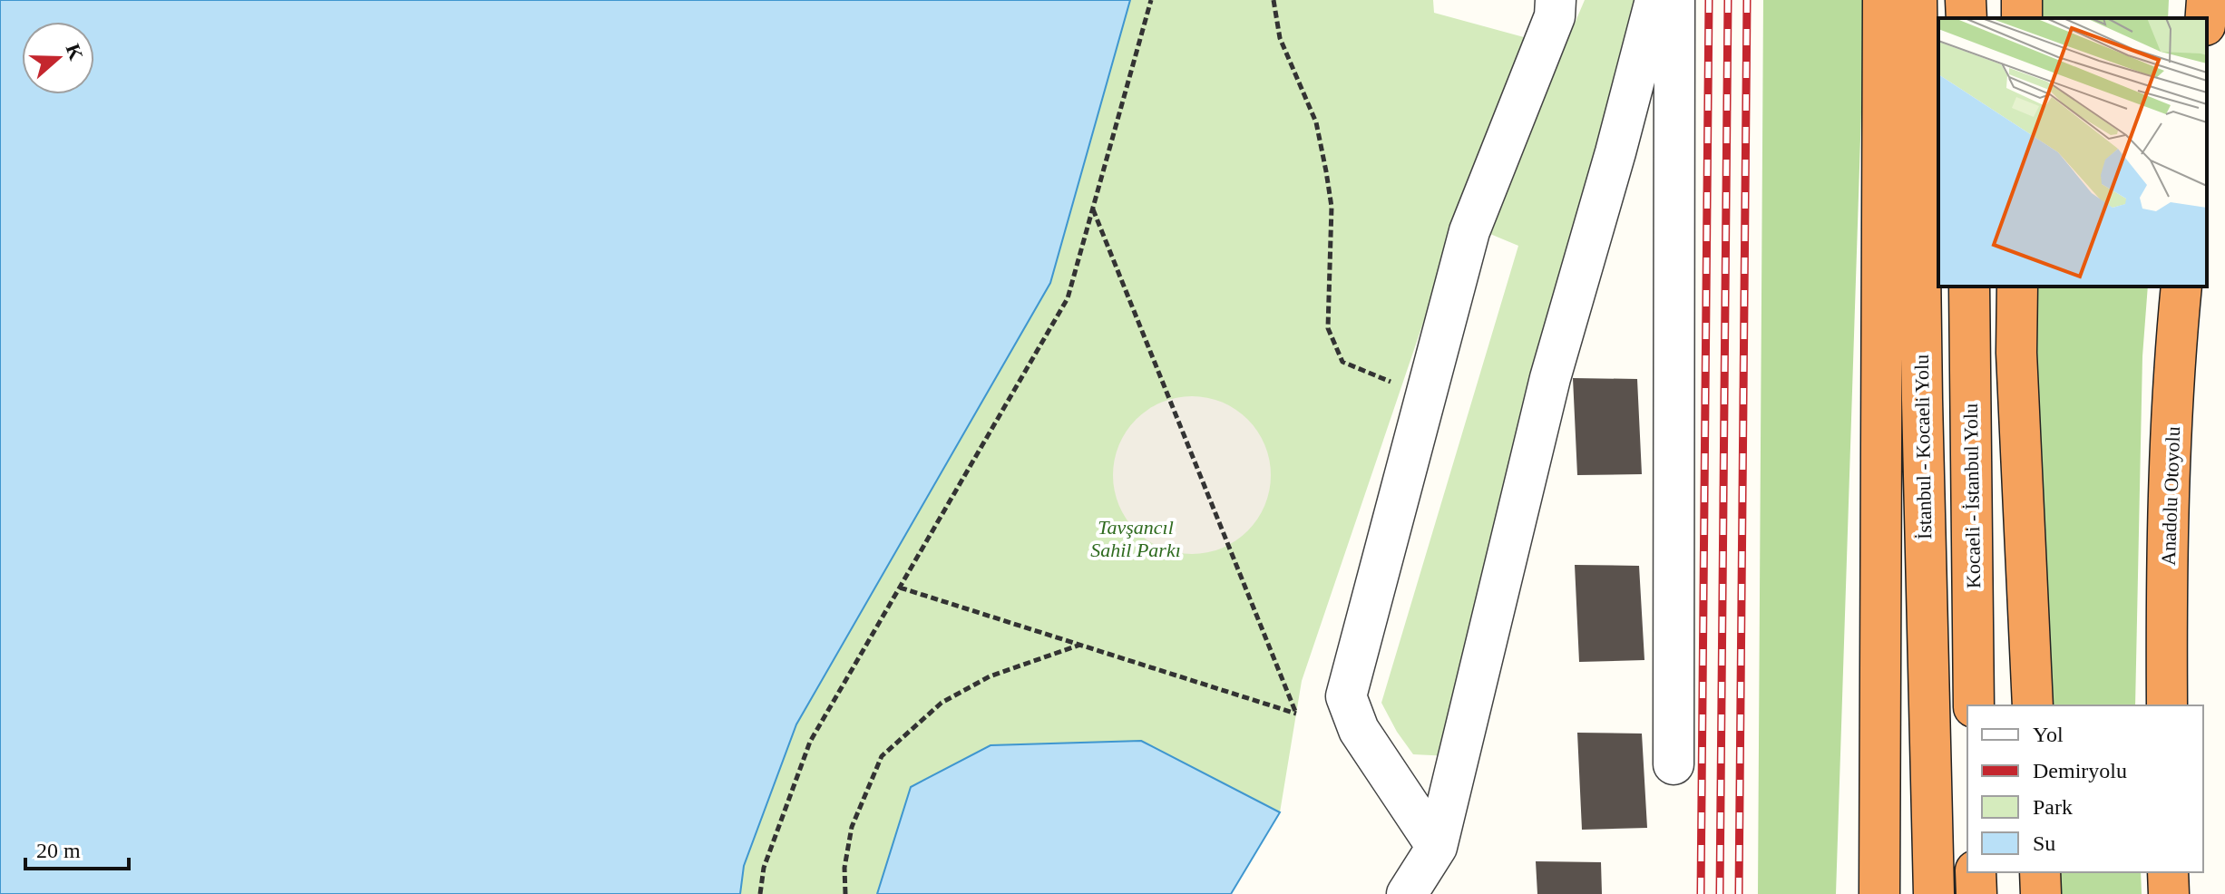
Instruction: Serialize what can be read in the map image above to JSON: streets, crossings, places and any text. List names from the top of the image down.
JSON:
{
  "streets": {
    "highway": ["İstanbul - Kocaeli Yolu", "Kocaeli - İstanbul Yolu", "Anadolu Otoyolu"]
  },
  "parks": ["Tavşancıl Sahil Parkı"],
  "legend": [
    "Yol",
    "Demiryolu",
    "Park",
    "Su"
  ],
  "scale_bar": "20 m",
  "north": "right"
}
